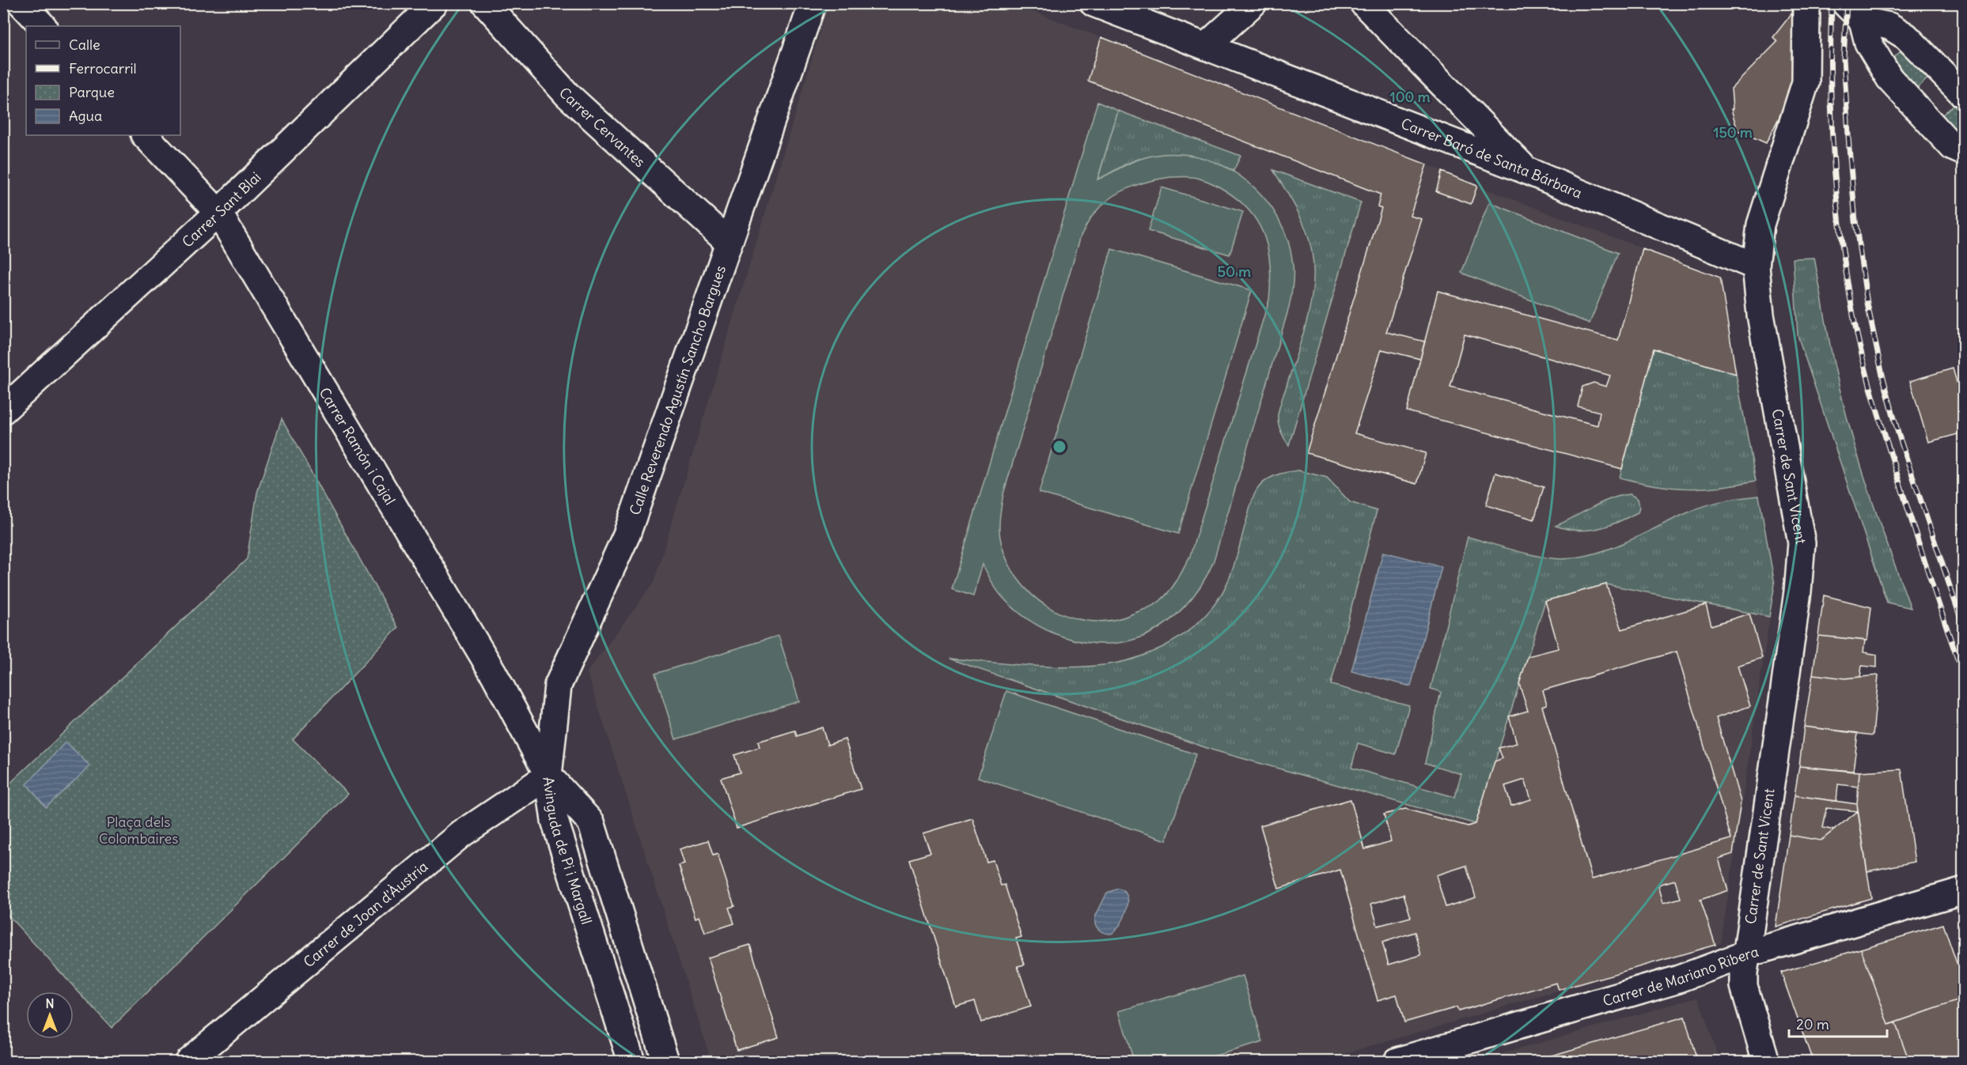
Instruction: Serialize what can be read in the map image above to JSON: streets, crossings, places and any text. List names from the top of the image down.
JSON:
{
  "streets": {
    "street": [
      "Carrer Cervantes",
      "Carrer Baró de Santa Bárbara",
      "Carrer Sant Blai",
      "Calle Reverendo Agustín Sancho Bargues",
      "Carrer Ramón i Cajal",
      "Carrer de Sant Vicent",
      "Avinguda de Pi i Margall",
      "Carrer de Joan d'Àustria",
      "Carrer de Mariano Ribera"
    ]
  },
  "crossings": [
    ["Carrer Cervantes", "Calle Reverendo Agustín Sancho Bargues"],
    ["Carrer Baró de Santa Bárbara", "Carrer de Sant Vicent"],
    ["Carrer Sant Blai", "Carrer Ramón i Cajal"],
    ["Calle Reverendo Agustín Sancho Bargues", "Carrer Ramón i Cajal"],
    ["Calle Reverendo Agustín Sancho Bargues", "Avinguda de Pi i Margall"],
    ["Calle Reverendo Agustín Sancho Bargues", "Carrer de Joan d'Àustria"],
    ["Carrer Ramón i Cajal", "Avinguda de Pi i Margall"],
    ["Carrer Ramón i Cajal", "Carrer de Joan d'Àustria"],
    ["Carrer de Sant Vicent", "Carrer de Mariano Ribera"],
    ["Avinguda de Pi i Margall", "Carrer de Joan d'Àustria"]
  ],
  "parks": ["Plaça dels Colombaires"],
  "legend": [
    "Calle",
    "Ferrocarril",
    "Parque",
    "Agua"
  ],
  "scale_bar": "20 m",
  "north": "top",
  "rings": ["100 m", "150 m", "50 m"]
}
